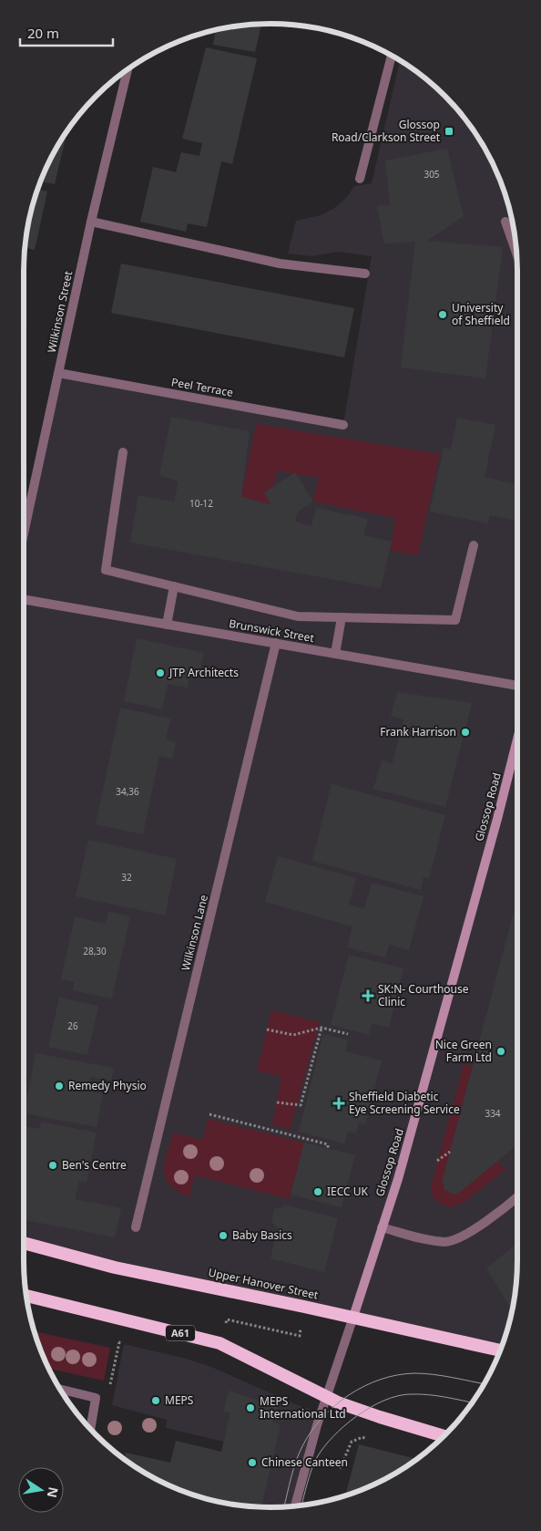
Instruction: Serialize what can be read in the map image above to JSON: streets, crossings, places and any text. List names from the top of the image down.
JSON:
{
  "streets": {
    "highway": ["Upper Hanover Street", "A61"],
    "main road": ["Glossop Road"],
    "street": [
      "Wilkinson Street",
      "Peel Terrace",
      "Brunswick Street",
      "Wilkinson Lane"
    ]
  },
  "crossings": [
    ["Wilkinson Street", "Peel Terrace"],
    ["Brunswick Street", "Wilkinson Lane"],
    ["Glossop Road", "Upper Hanover Street"],
    ["Glossop Road", "A61"]
  ],
  "places": {
    "transit": ["Glossop Road/Clarkson Street"],
    "other": [
      "University of Sheffield",
      "JTP Architects",
      "Frank Harrison",
      "Nice Green Farm Ltd",
      "Remedy Physio",
      "Ben's Centre",
      "IECC UK",
      "Baby Basics",
      "MEPS",
      "MEPS International Ltd",
      "Chinese Canteen"
    ],
    "health": ["SK:N- Courthouse Clinic", "Sheffield Diabetic Eye Screening Service"]
  },
  "house_numbers": [
    "305",
    "10-12",
    "34,36",
    "32",
    "28,30",
    "26",
    "334"
  ],
  "scale_bar": "20 m",
  "north": "right"
}
